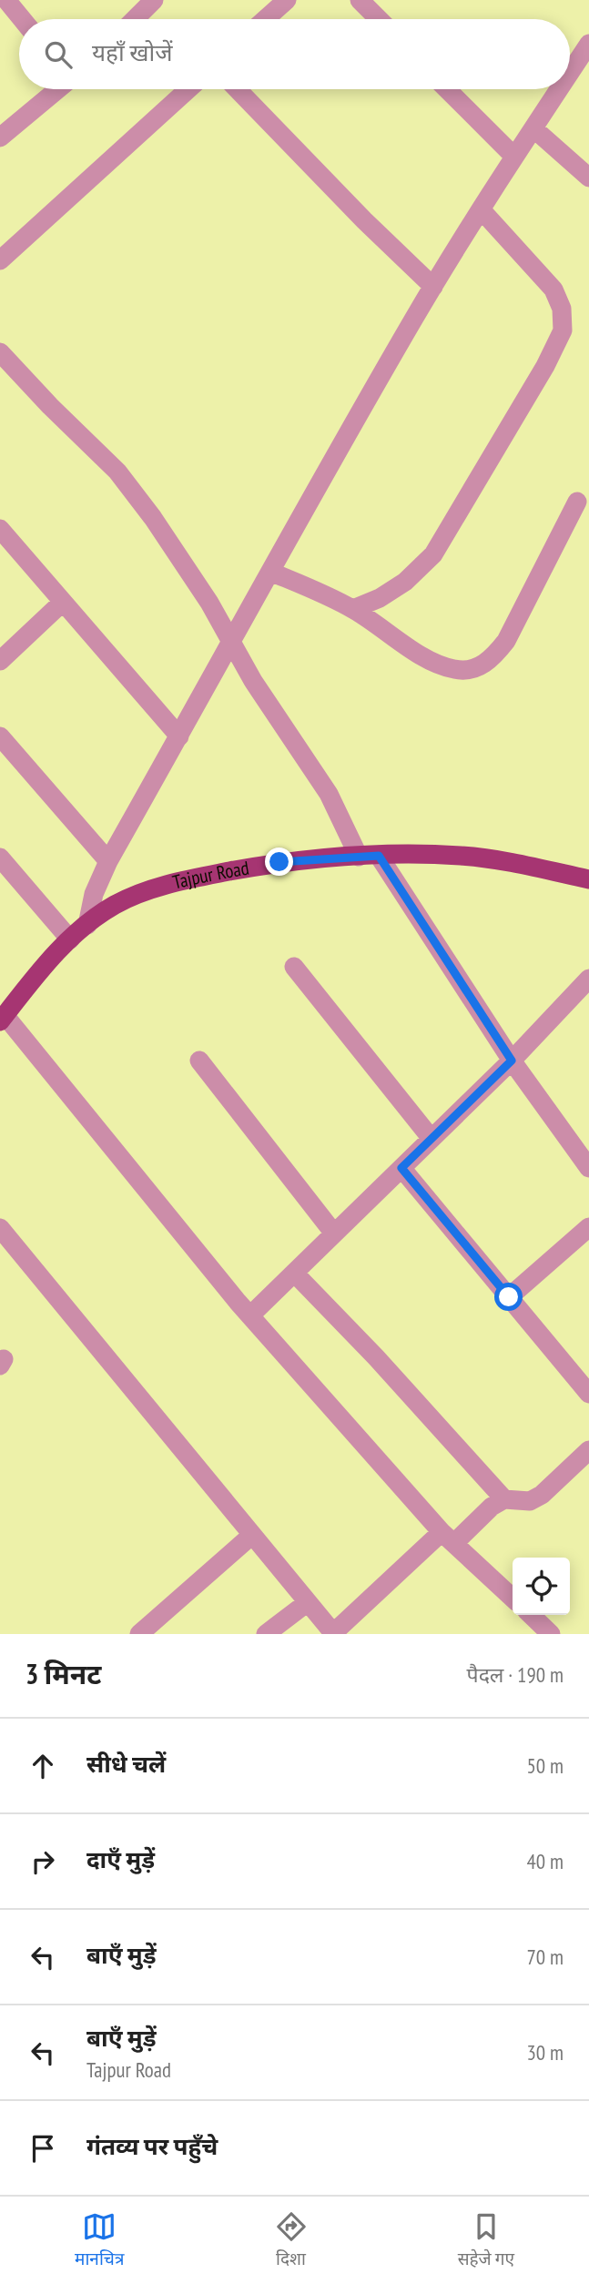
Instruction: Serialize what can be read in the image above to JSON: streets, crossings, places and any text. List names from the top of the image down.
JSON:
{
  "streets": {
    "main road": ["Tajpur Road"]
  },
  "page": {
    "search": "यहाँ खोजें",
    "heading": ["3 मिनट", "पैदल · 190 m"],
    "list": [
      ["सीधे चलें", "50 m"],
      ["दाएँ मुड़ें", "40 m"],
      ["बाएँ मुड़ें", "70 m"],
      ["बाएँ मुड़ें", "Tajpur Road", "30 m"],
      "गंतव्य पर पहुँचे"
    ],
    "nav": ["मानचित्र", "दिशा", "सहेजे गए"]
  }
}
